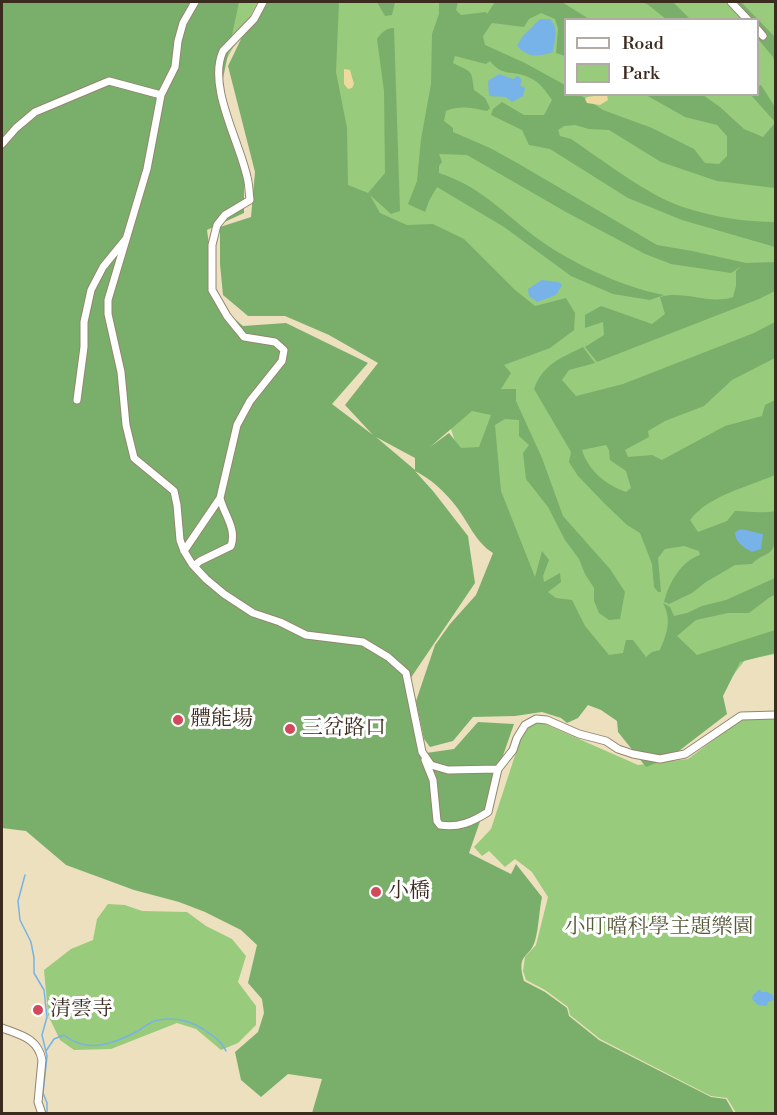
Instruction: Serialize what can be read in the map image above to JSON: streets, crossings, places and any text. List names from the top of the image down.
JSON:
{
  "parks": ["小叮噹科學主題樂園"],
  "places": [
    "體能場",
    "三岔路口",
    "小橋",
    "清雲寺"
  ],
  "legend": ["Road", "Park"]
}
